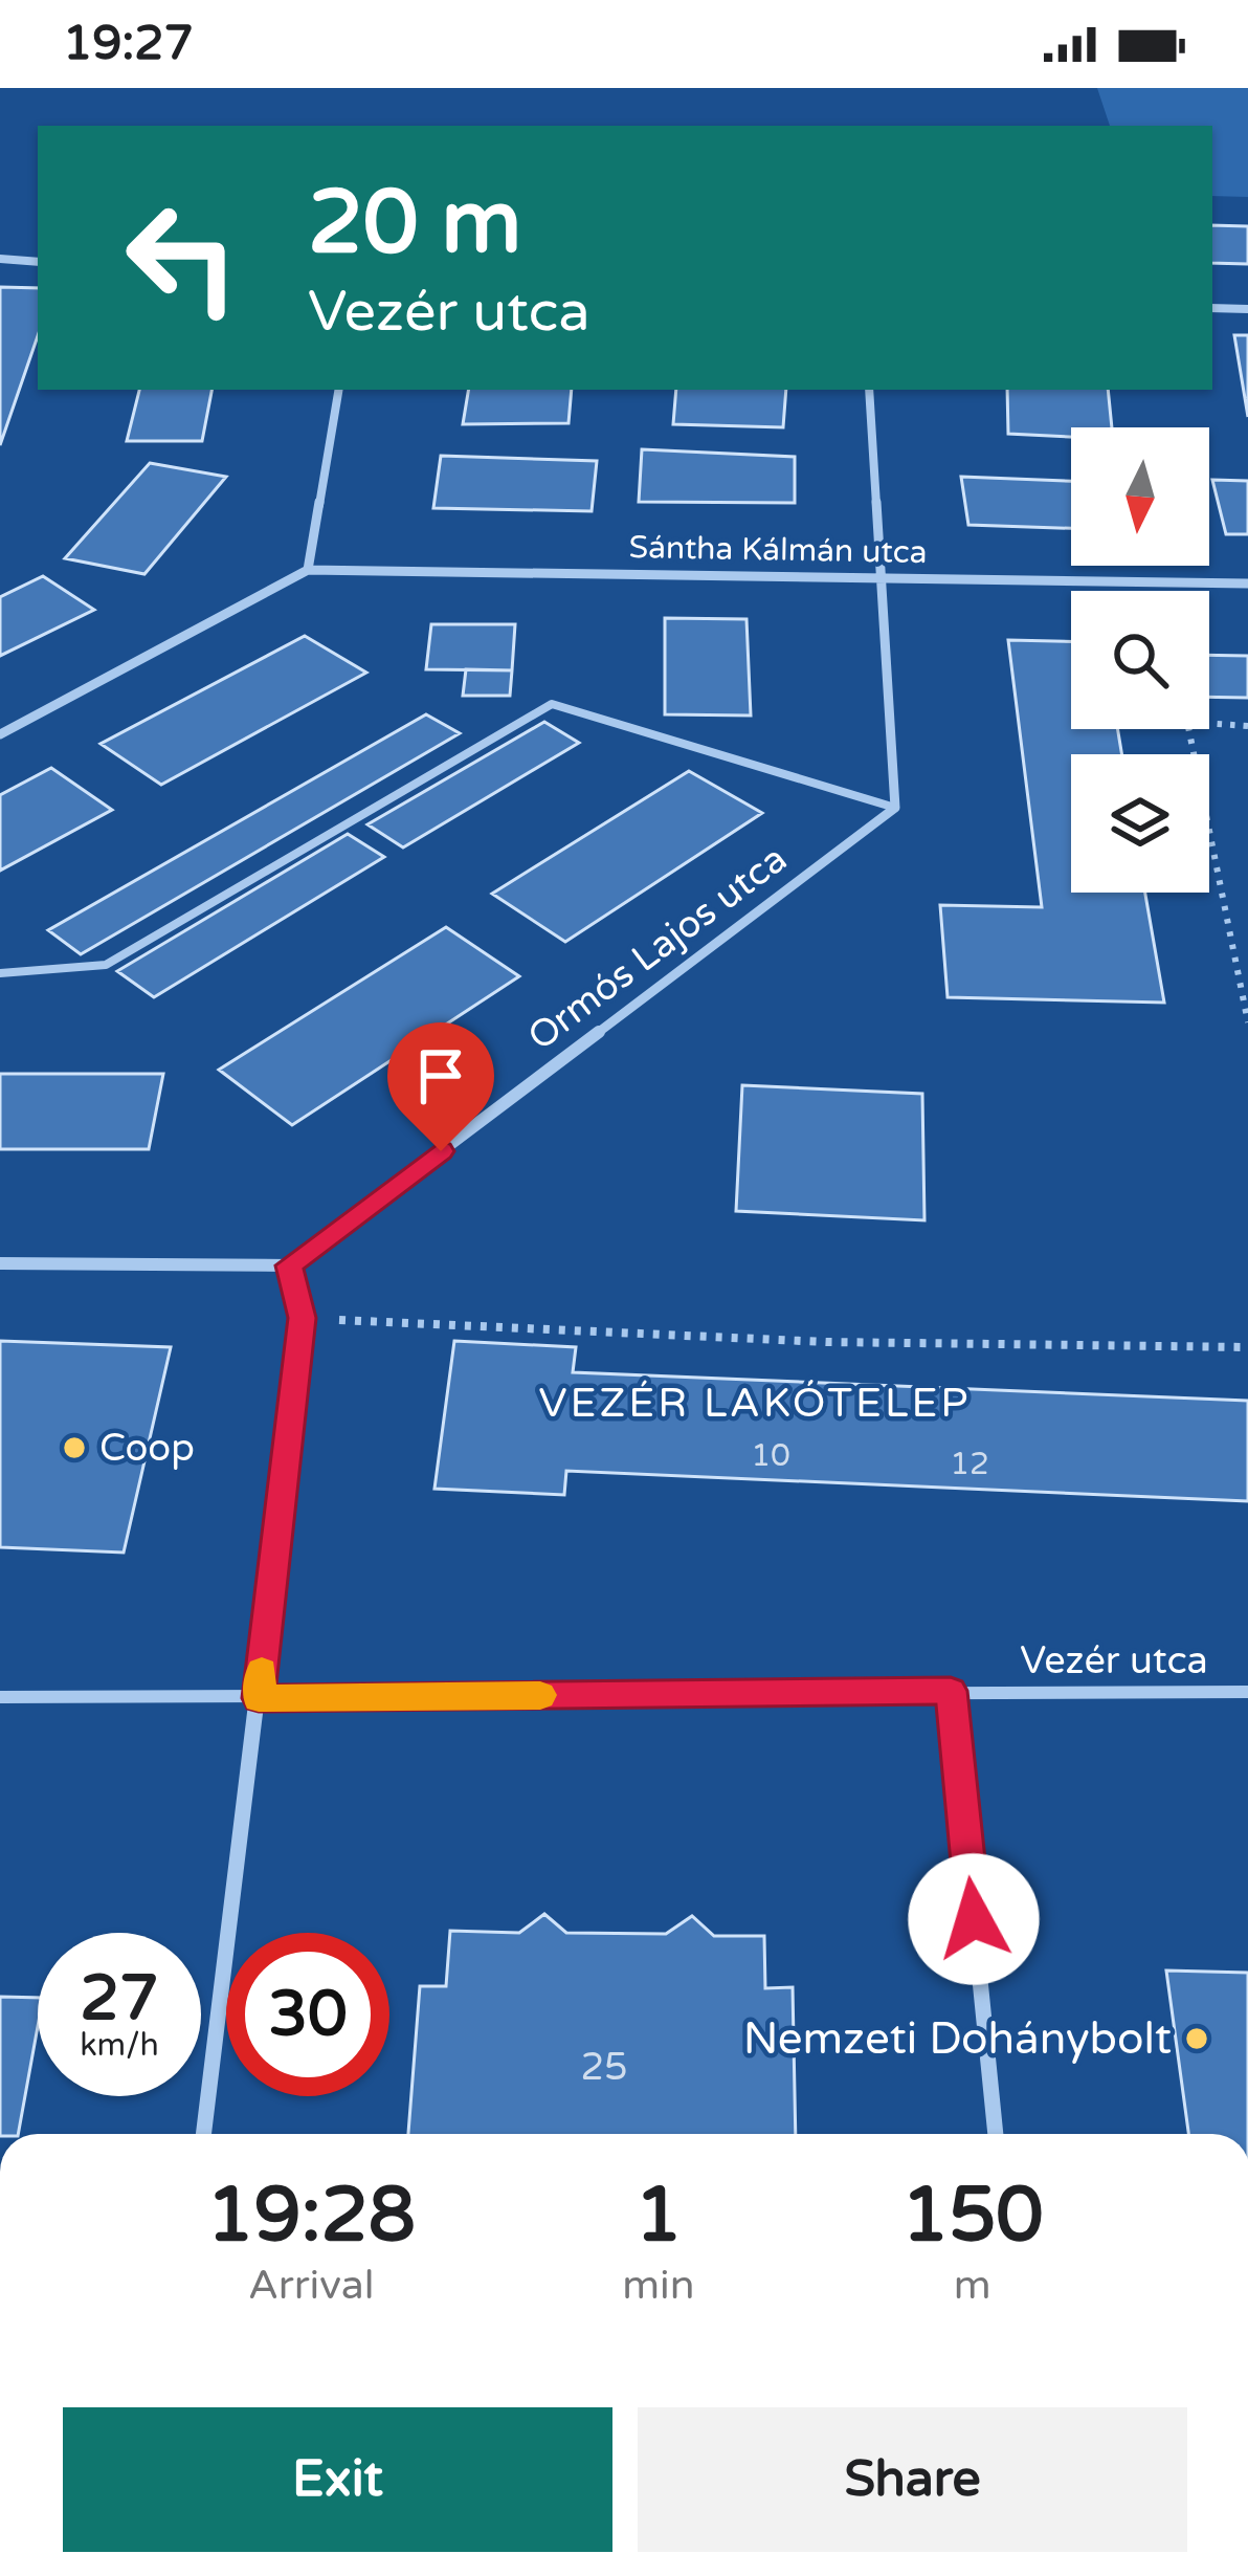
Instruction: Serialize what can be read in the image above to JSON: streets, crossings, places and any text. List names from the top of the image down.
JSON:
{
  "streets": {
    "street": ["Sántha Kálmán utca", "Ormós Lajos utca", "Vezér utca"]
  },
  "districts": ["VEZÉR LAKÓTELEP"],
  "places": ["Coop", "Nemzeti Dohánybolt"],
  "house_numbers": ["10", "12", "25"],
  "north": "bottom",
  "page": {
    "status": "19:27",
    "turn": ["20 m", "Vezér utca"],
    "speed": "27 km/h",
    "limit": "30",
    "eta": [
      "19:28",
      "Arrival",
      "1",
      "min",
      "150",
      "m"
    ],
    "buttons": ["Exit", "Share"]
  }
}
